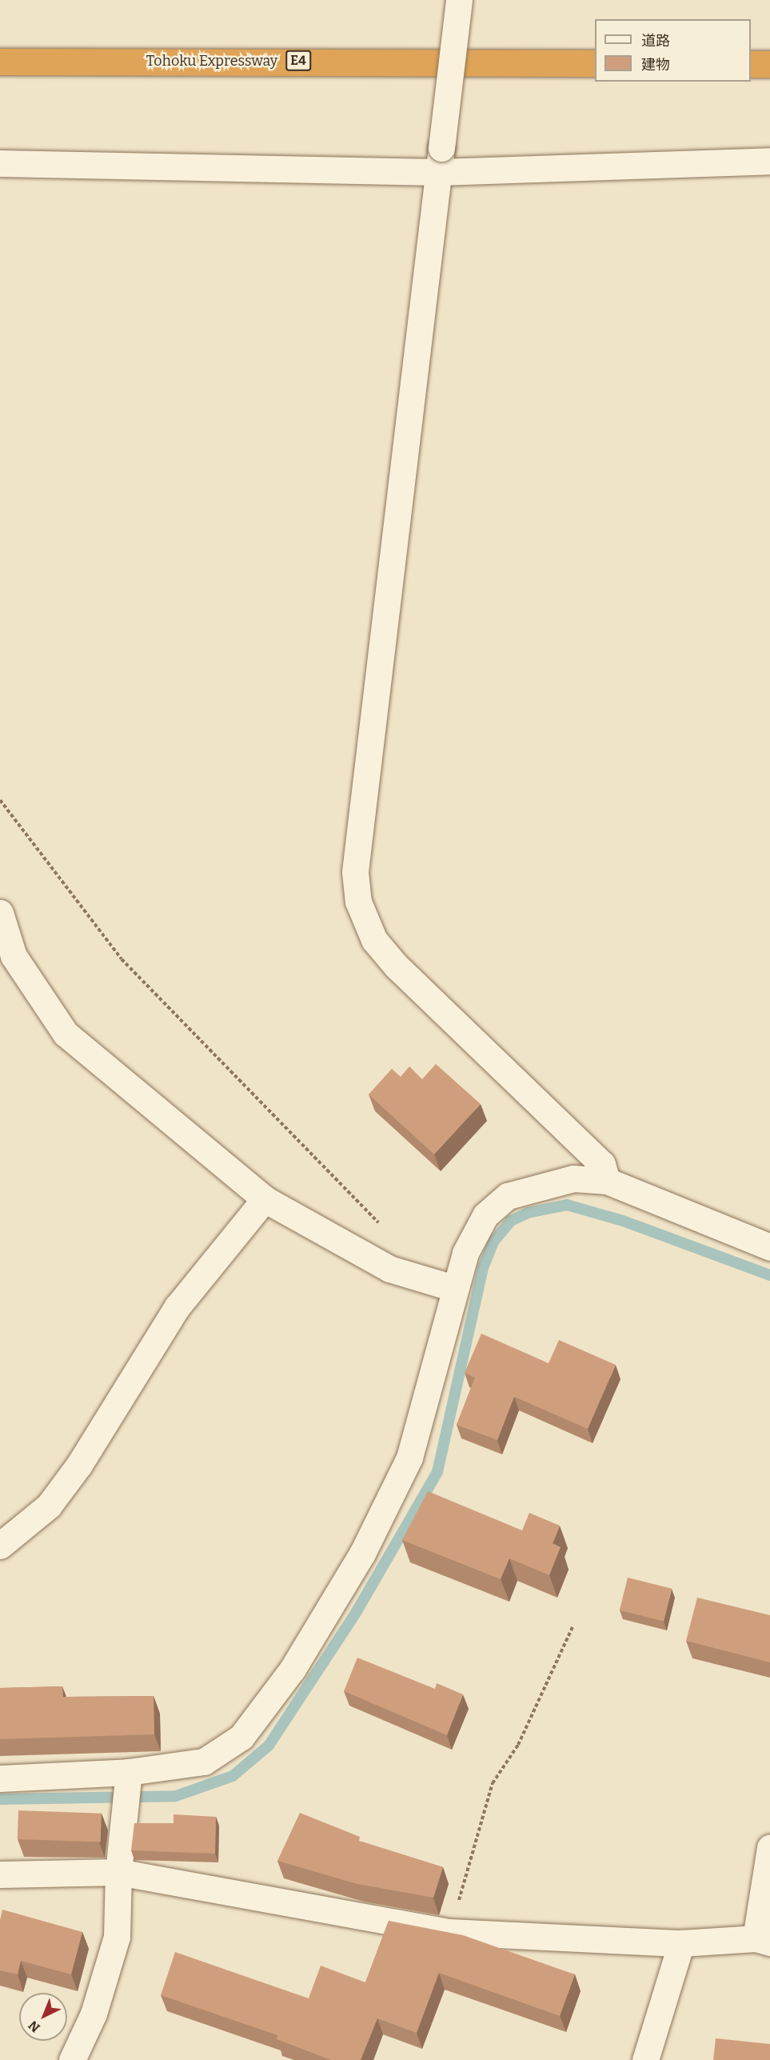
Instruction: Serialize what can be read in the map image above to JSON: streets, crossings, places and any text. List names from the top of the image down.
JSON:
{
  "streets": {
    "highway": ["Tohoku Expressway", "E4"]
  },
  "legend": ["道路", "建物"],
  "north": "bottom left"
}
